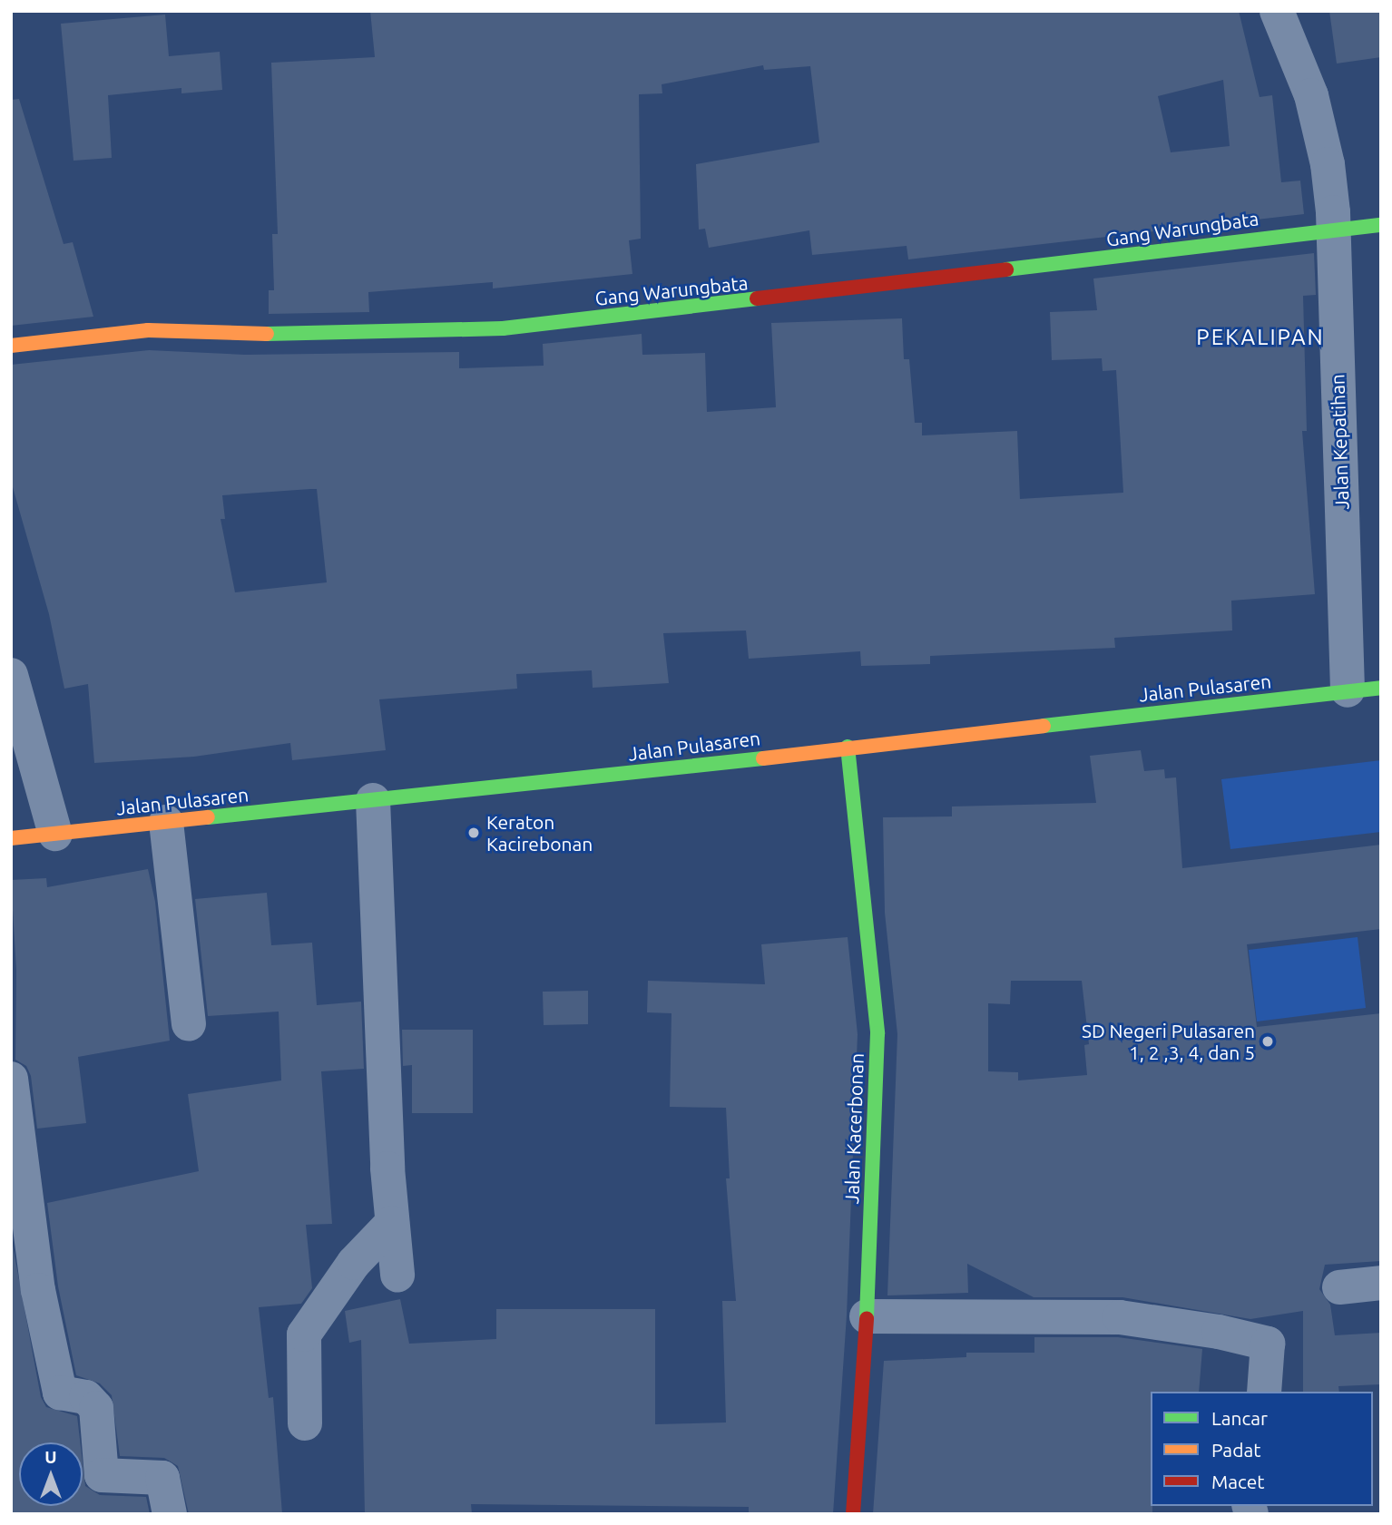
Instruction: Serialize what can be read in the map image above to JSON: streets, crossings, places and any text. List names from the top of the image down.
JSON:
{
  "streets": {
    "street": [
      "Gang Warungbata",
      "Jalan Kepatihan",
      "Jalan Pulasaren",
      "Jalan Kacerbonan"
    ]
  },
  "crossings": [
    ["Gang Warungbata", "Jalan Kepatihan"],
    ["Jalan Kepatihan", "Jalan Pulasaren"],
    ["Jalan Pulasaren", "Jalan Kacerbonan"]
  ],
  "districts": ["PEKALIPAN"],
  "places": ["Keraton Kacirebonan", "SD Negeri Pulasaren 1, 2 ,3, 4, dan 5"],
  "legend": ["Lancar", "Padat", "Macet"],
  "north": "top"
}
